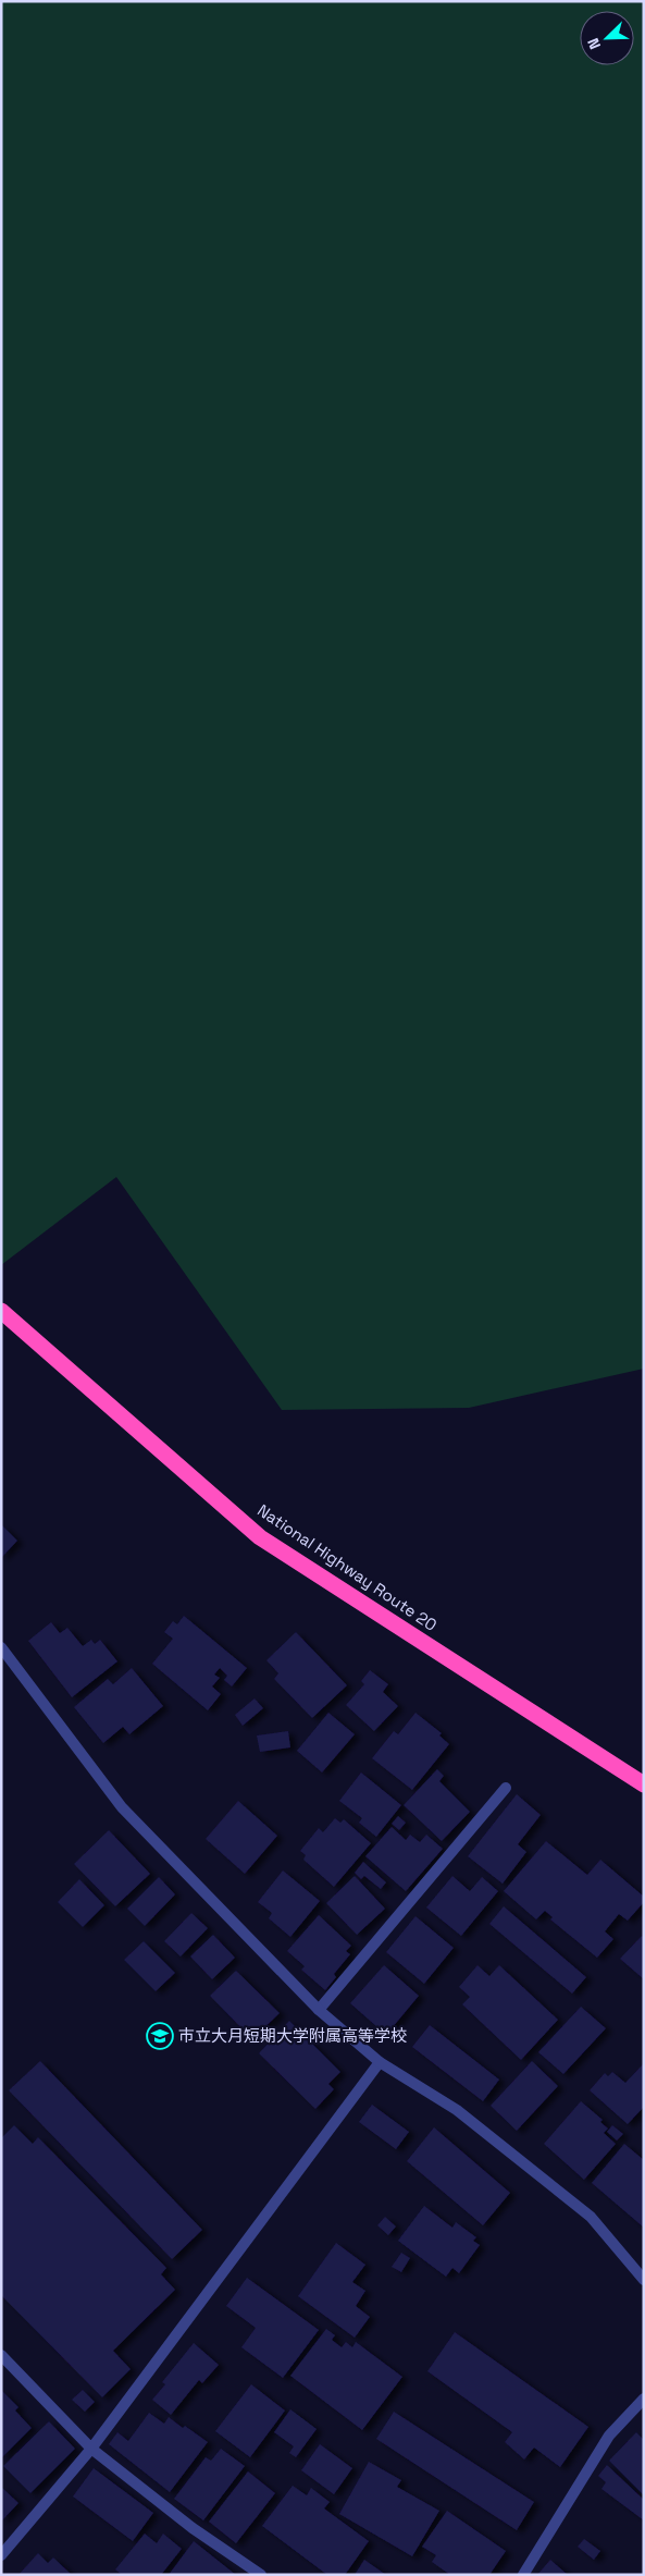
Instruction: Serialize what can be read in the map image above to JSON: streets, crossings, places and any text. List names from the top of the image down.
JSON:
{
  "streets": {
    "highway": ["National Highway Route 20"]
  },
  "places": {
    "school or university": ["市立大月短期大学附属高等学校"]
  },
  "north": "bottom left"
}
